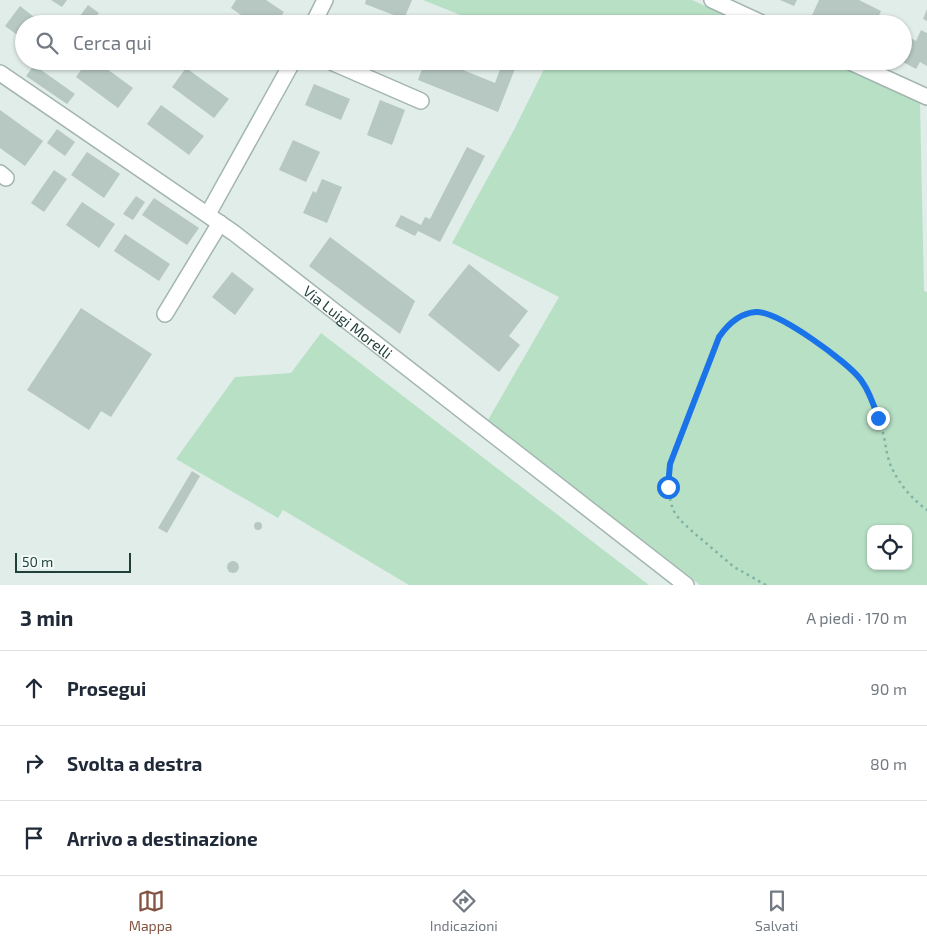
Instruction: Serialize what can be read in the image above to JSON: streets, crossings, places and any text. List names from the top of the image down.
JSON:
{
  "streets": {
    "street": ["Via Luigi Morelli"]
  },
  "scale_bar": "50 m",
  "page": {
    "search": "Cerca qui",
    "scale": "50 m",
    "heading": ["3 min", "A piedi · 170 m"],
    "list": [
      ["Prosegui", "90 m"],
      ["Svolta a destra", "80 m"],
      "Arrivo a destinazione"
    ],
    "nav": ["Mappa", "Indicazioni", "Salvati"]
  }
}
